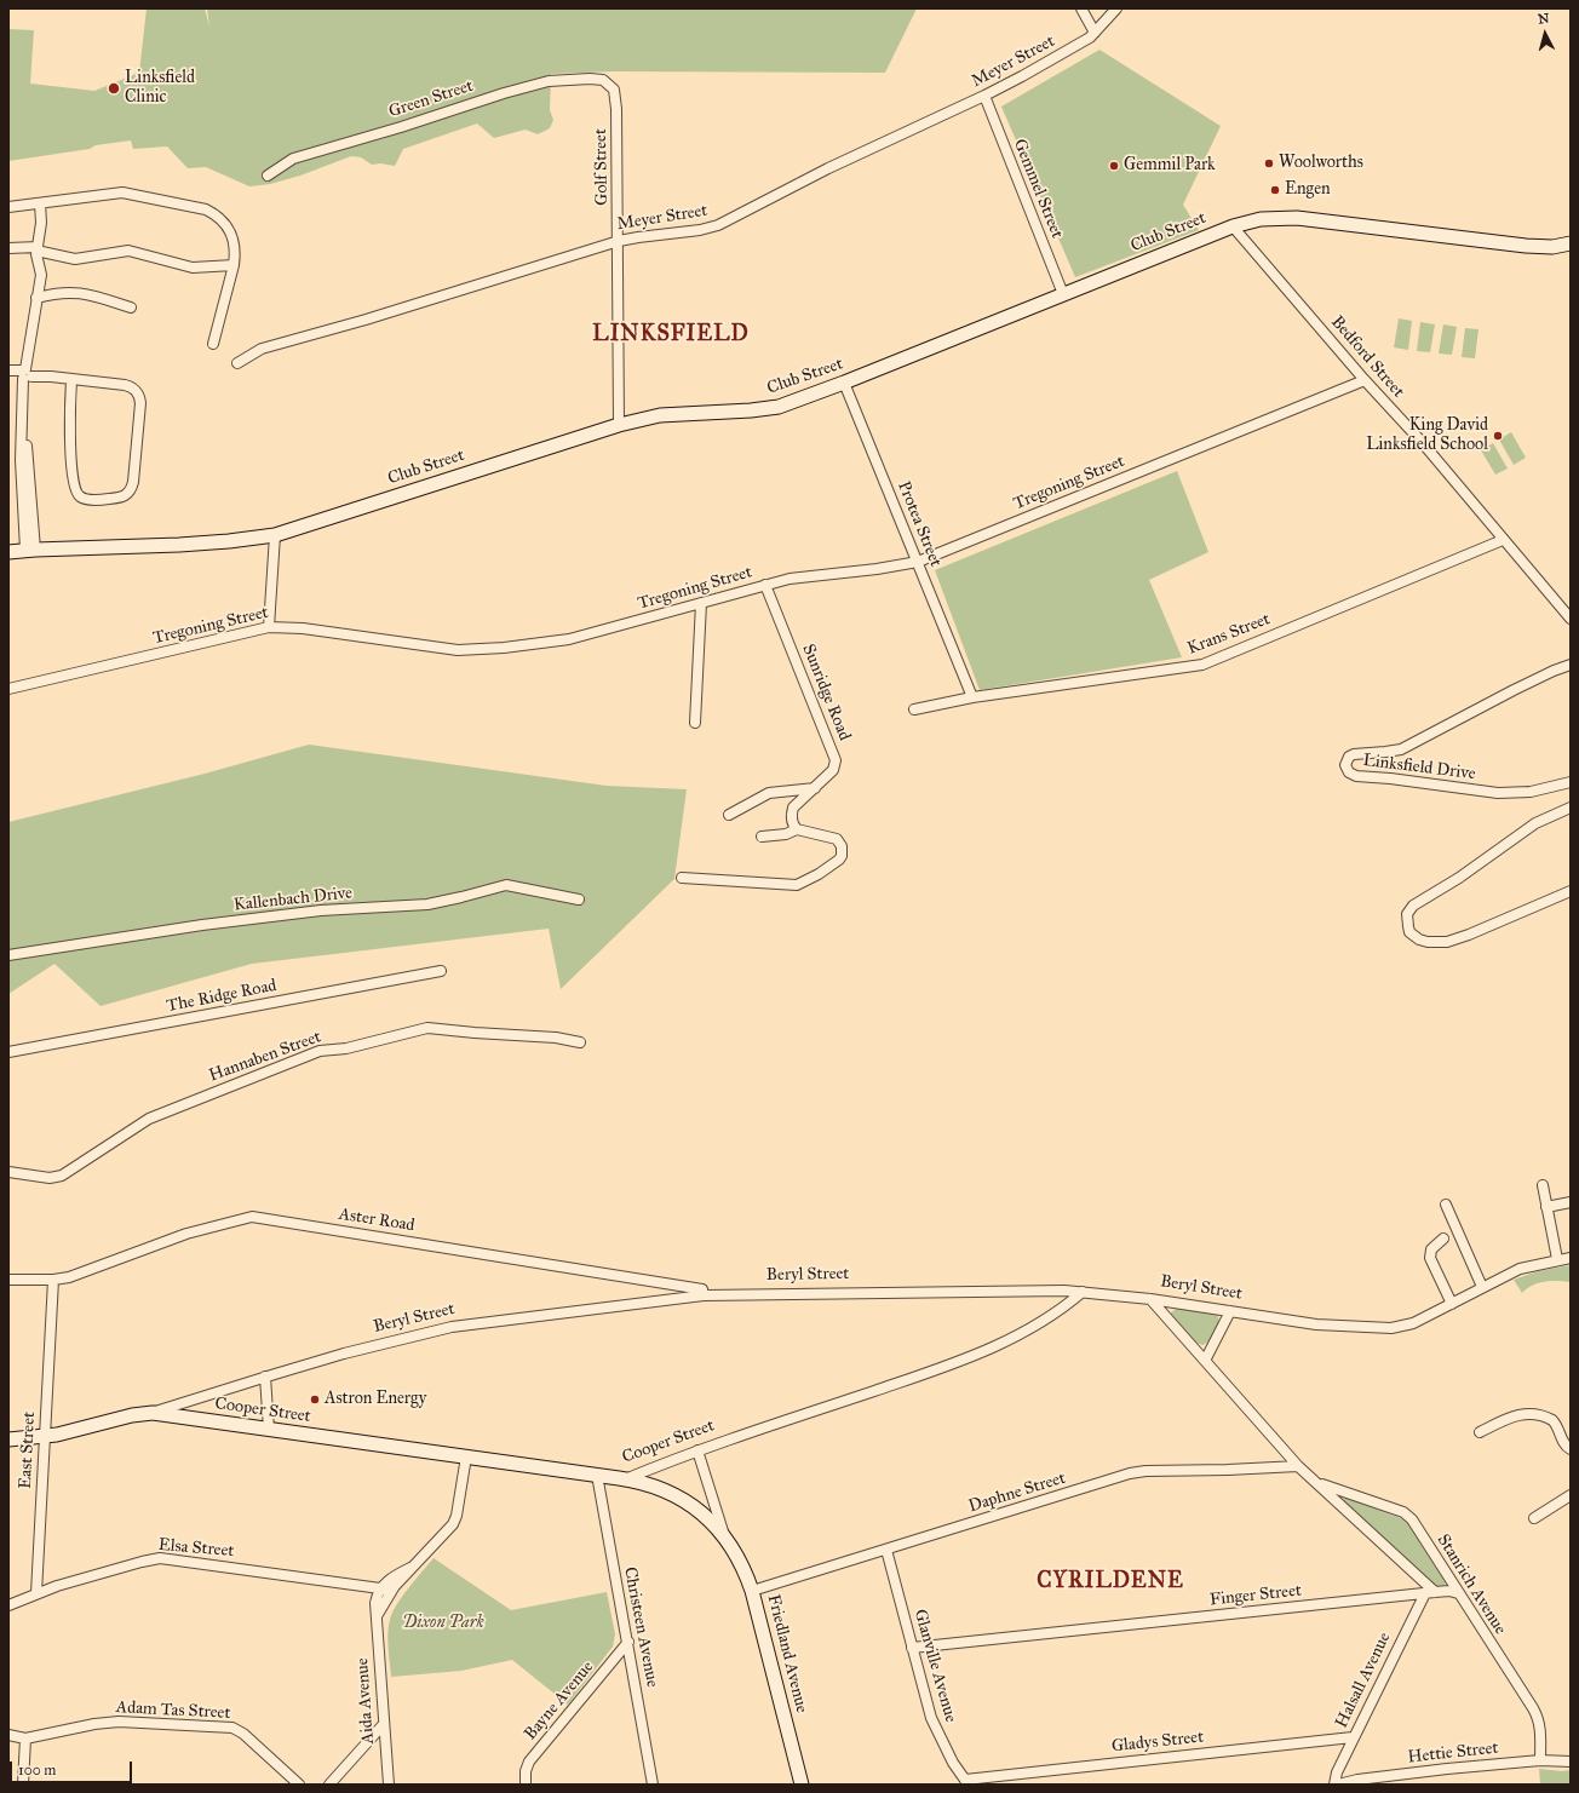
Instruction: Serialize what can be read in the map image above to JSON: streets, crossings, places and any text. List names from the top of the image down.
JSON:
{
  "streets": {
    "main road": [
      "Club Street",
      "Beryl Street",
      "Cooper Street",
      "Friedland Avenue"
    ],
    "street": [
      "Meyer Street",
      "Green Street",
      "Golf Street",
      "Gemmel Street",
      "Bedford Street",
      "Tregoning Street",
      "Protea Street",
      "Krans Street",
      "Sunridge Road",
      "Linksfield Drive",
      "Kallenbach Drive",
      "The Ridge Road",
      "Hannaben Street",
      "Aster Road",
      "East Street",
      "Daphne Street",
      "Elsa Street",
      "Stanrich Avenue",
      "Finger Street",
      "Christeen Avenue",
      "Glanville Avenue",
      "Halsall Avenue",
      "Aida Avenue",
      "Bayne Avenue",
      "Adam Tas Street",
      "Gladys Street",
      "Hettie Street"
    ]
  },
  "crossings": [
    ["Meyer Street", "Golf Street"],
    ["Meyer Street", "Gemmel Street"],
    ["Green Street", "Golf Street"],
    ["Golf Street", "Club Street"],
    ["Gemmel Street", "Club Street"],
    ["Club Street", "Bedford Street"],
    ["Club Street", "Protea Street"],
    ["Bedford Street", "Tregoning Street"],
    ["Bedford Street", "Krans Street"],
    ["Tregoning Street", "Protea Street"],
    ["Tregoning Street", "Sunridge Road"],
    ["Protea Street", "Krans Street"],
    ["Aster Road", "Beryl Street"],
    ["Aster Road", "East Street"],
    ["Beryl Street", "Cooper Street"],
    ["Beryl Street", "East Street"],
    ["Beryl Street", "Stanrich Avenue"],
    ["Cooper Street", "Christeen Avenue"],
    ["Cooper Street", "Friedland Avenue"],
    ["Cooper Street", "Aida Avenue"],
    ["East Street", "Elsa Street"],
    ["Daphne Street", "Stanrich Avenue"],
    ["Daphne Street", "Friedland Avenue"],
    ["Daphne Street", "Glanville Avenue"],
    ["Elsa Street", "Aida Avenue"],
    ["Stanrich Avenue", "Finger Street"],
    ["Stanrich Avenue", "Halsall Avenue"],
    ["Stanrich Avenue", "Hettie Street"],
    ["Finger Street", "Glanville Avenue"],
    ["Finger Street", "Halsall Avenue"],
    ["Christeen Avenue", "Bayne Avenue"],
    ["Glanville Avenue", "Gladys Street"],
    ["Halsall Avenue", "Gladys Street"],
    ["Halsall Avenue", "Hettie Street"]
  ],
  "districts": ["LINKSFIELD", "CYRILDENE"],
  "parks": ["Dixon Park"],
  "places": [
    "Linksfield Clinic",
    "Woolworths",
    "Gemmil Park",
    "Engen",
    "King David Linksfield School",
    "Astron Energy"
  ],
  "scale_bar": "100 m",
  "north": "top"
}
